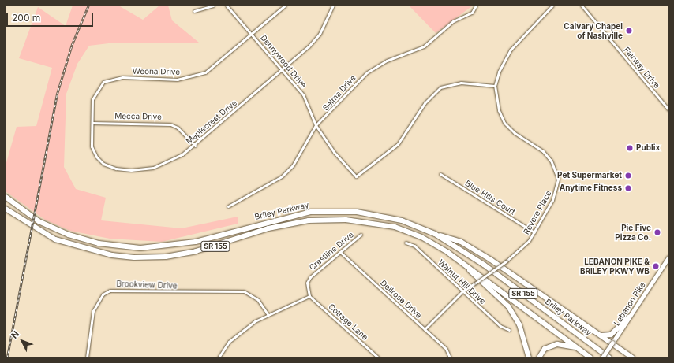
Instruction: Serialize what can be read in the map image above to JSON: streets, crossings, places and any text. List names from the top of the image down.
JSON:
{
  "streets": {
    "highway": ["Briley Parkway", "SR 155"],
    "main road": ["Lebanon Pike"],
    "street": [
      "Dennywood Drive",
      "Fairway Drive",
      "Weona Drive",
      "Selma Drive",
      "Mecca Drive",
      "Maplecrest Drive",
      "Blue Hills Court",
      "Revere Place",
      "Crestline Drive",
      "Walnut Hill Drive",
      "Brookview Drive",
      "Dellrose Drive",
      "Cottage Lane"
    ]
  },
  "crossings": [
    ["Dennywood Drive", "Weona Drive"],
    ["Dennywood Drive", "Selma Drive"],
    ["Dennywood Drive", "Maplecrest Drive"],
    ["Dennywood Drive", "Revere Place"],
    ["Weona Drive", "Mecca Drive"],
    ["Weona Drive", "Maplecrest Drive"],
    ["Mecca Drive", "Maplecrest Drive"],
    ["Blue Hills Court", "Revere Place"],
    ["Revere Place", "Walnut Hill Drive"],
    ["Revere Place", "Dellrose Drive"],
    ["Crestline Drive", "Dellrose Drive"],
    ["Crestline Drive", "Cottage Lane"]
  ],
  "places": [
    "Calvary Chapel of Nashville",
    "Publix",
    "Pet Supermarket",
    "Anytime Fitness",
    "Pie Five Pizza Co.",
    "LEBANON PIKE & BRILEY PKWY WB"
  ],
  "scale_bar": "200 m",
  "north": "top left"
}
